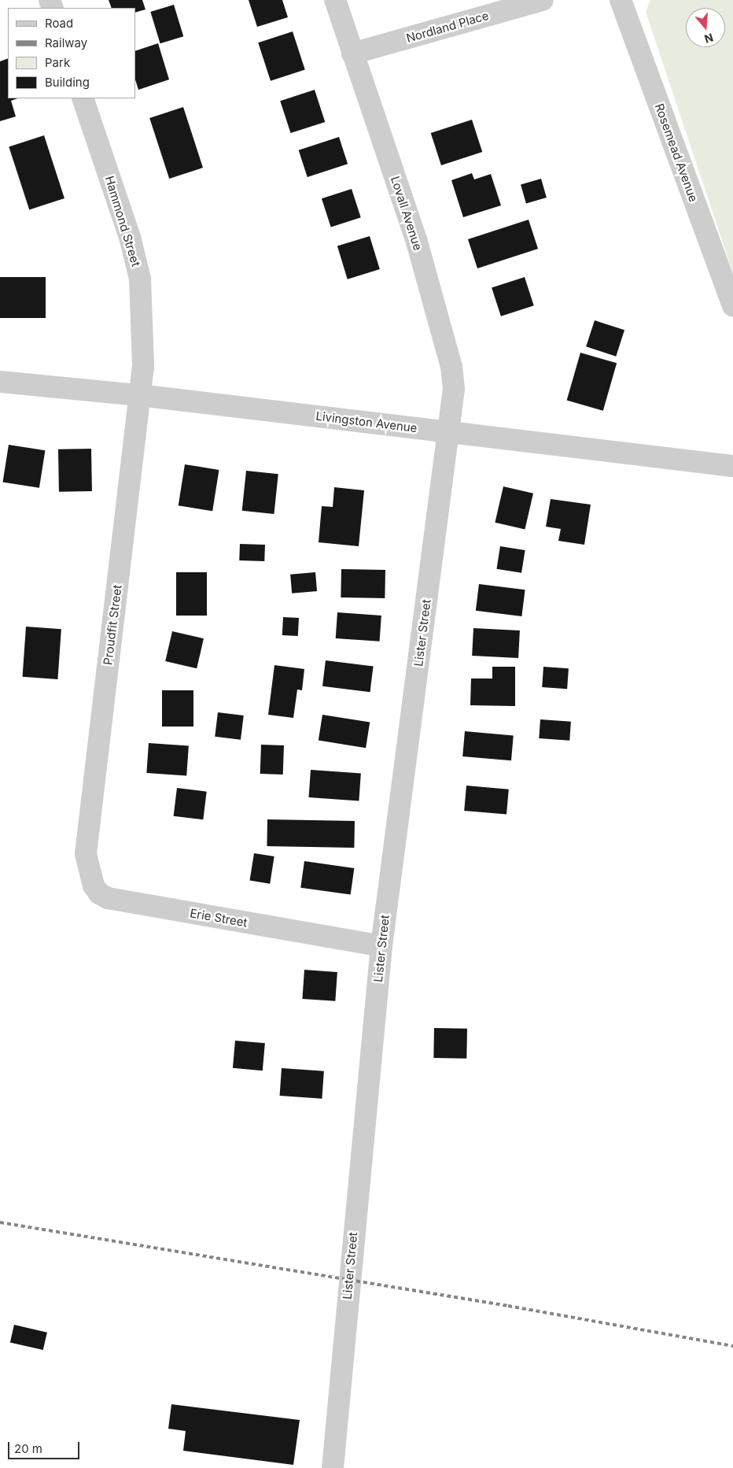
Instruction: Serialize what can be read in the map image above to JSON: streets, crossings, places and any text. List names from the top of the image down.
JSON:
{
  "streets": {
    "street": [
      "Nordland Place",
      "Rosemead Avenue",
      "Lovall Avenue",
      "Hammond Street",
      "Livingston Avenue",
      "Proudfit Street",
      "Lister Street",
      "Erie Street"
    ]
  },
  "crossings": [
    ["Nordland Place", "Lovall Avenue"],
    ["Lovall Avenue", "Livingston Avenue"],
    ["Lovall Avenue", "Lister Street"],
    ["Hammond Street", "Livingston Avenue"],
    ["Hammond Street", "Proudfit Street"],
    ["Livingston Avenue", "Proudfit Street"],
    ["Livingston Avenue", "Lister Street"],
    ["Proudfit Street", "Erie Street"],
    ["Lister Street", "Erie Street"]
  ],
  "legend": [
    "Road",
    "Railway",
    "Park",
    "Building"
  ],
  "scale_bar": "20 m",
  "north": "bottom"
}
